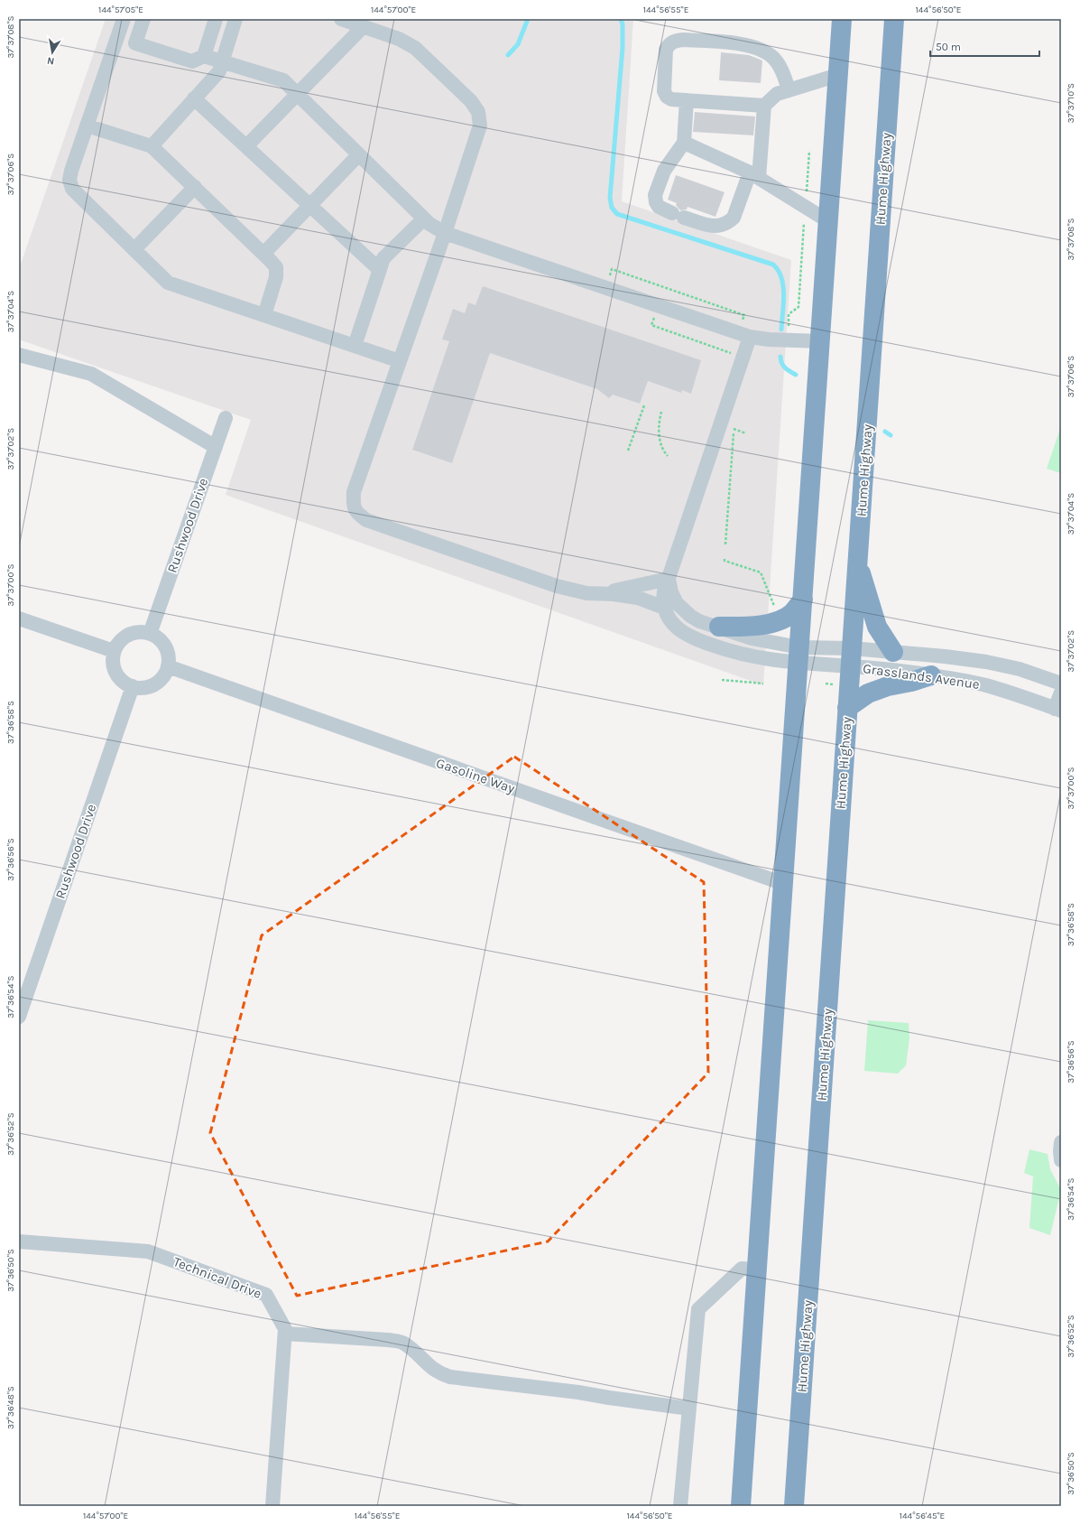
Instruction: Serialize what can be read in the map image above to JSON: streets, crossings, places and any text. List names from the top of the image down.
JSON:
{
  "streets": {
    "highway": ["Hume Highway"],
    "street": [
      "Rushwood Drive",
      "Grasslands Avenue",
      "Gasoline Way",
      "Technical Drive"
    ]
  },
  "crossings": [
    ["Hume Highway", "Grasslands Avenue"],
    ["Rushwood Drive", "Gasoline Way"]
  ],
  "scale_bar": "50 m",
  "north": "bottom",
  "coordinates": [
    "144°57'05\"E",
    "144°57'00\"E",
    "144°56'55\"E",
    "144°56'50\"E",
    "37°37'08\"S",
    "37°37'10\"S",
    "37°37'06\"S",
    "37°37'04\"S",
    "37°37'02\"S",
    "37°37'00\"S",
    "37°36'58\"S",
    "37°36'56\"S",
    "37°36'54\"S",
    "37°36'52\"S",
    "37°36'50\"S",
    "37°36'48\"S",
    "144°56'45\"E"
  ]
}
